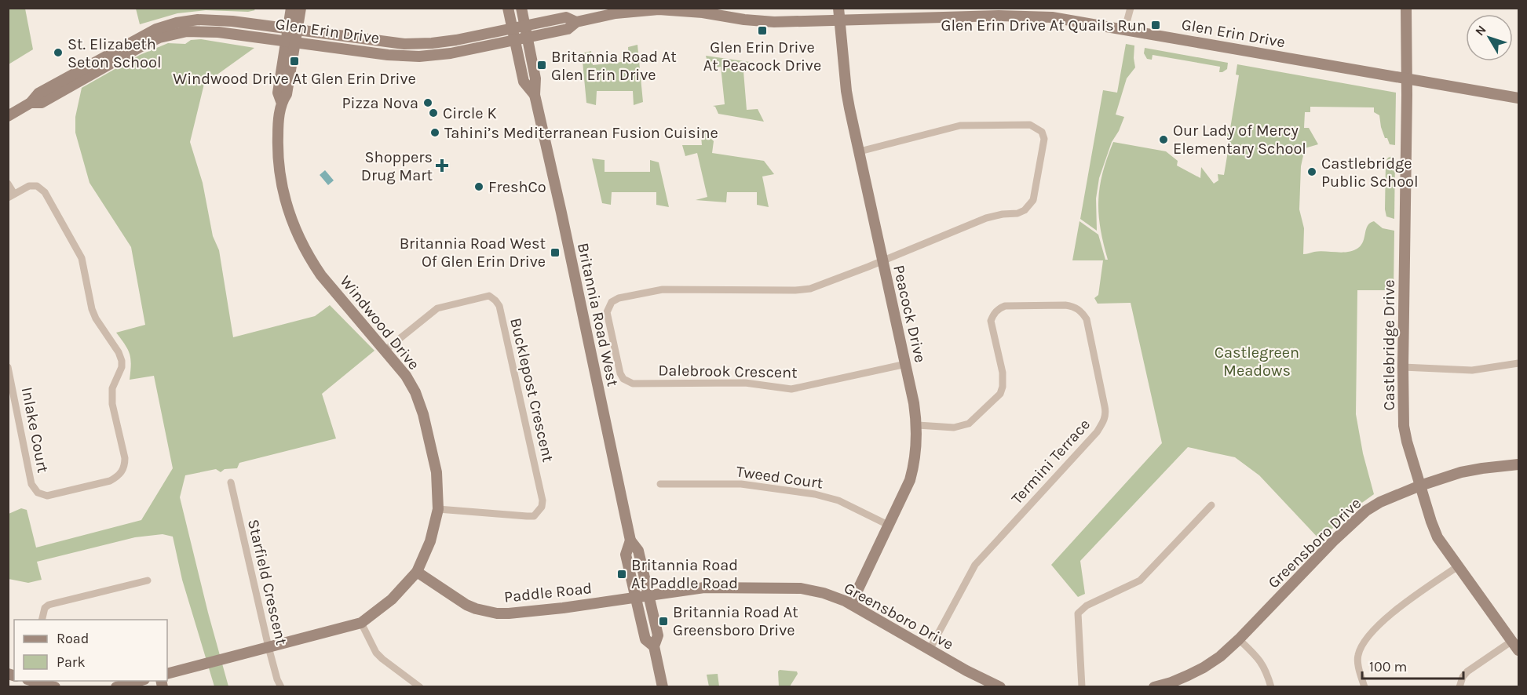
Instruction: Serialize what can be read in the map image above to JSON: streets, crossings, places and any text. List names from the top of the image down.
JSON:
{
  "streets": {
    "street": [
      "Glen Erin Drive",
      "Peacock Drive",
      "Britannia Road West",
      "Windwood Drive",
      "Castlebridge Drive",
      "Dalebrook Crescent",
      "Bucklepost Crescent",
      "Inlake Court",
      "Termini Terrace",
      "Tweed Court",
      "Greensboro Drive",
      "Starfield Crescent",
      "Paddle Road"
    ]
  },
  "crossings": [
    ["Glen Erin Drive", "Peacock Drive"],
    ["Glen Erin Drive", "Britannia Road West"],
    ["Glen Erin Drive", "Windwood Drive"],
    ["Glen Erin Drive", "Castlebridge Drive"],
    ["Peacock Drive", "Dalebrook Crescent"],
    ["Peacock Drive", "Termini Terrace"],
    ["Peacock Drive", "Tweed Court"],
    ["Peacock Drive", "Greensboro Drive"],
    ["Britannia Road West", "Greensboro Drive"],
    ["Britannia Road West", "Paddle Road"],
    ["Windwood Drive", "Bucklepost Crescent"],
    ["Windwood Drive", "Starfield Crescent"],
    ["Windwood Drive", "Paddle Road"],
    ["Castlebridge Drive", "Greensboro Drive"],
    ["Termini Terrace", "Greensboro Drive"],
    ["Greensboro Drive", "Paddle Road"]
  ],
  "parks": ["Castlegreen Meadows"],
  "places": {
    "transit": [
      "Glen Erin Drive At Quails Run",
      "Glen Erin Drive At Peacock Drive",
      "Windwood Drive At Glen Erin Drive",
      "Britannia Road At Glen Erin Drive",
      "Britannia Road West Of Glen Erin Drive",
      "Britannia Road At Paddle Road",
      "Britannia Road At Greensboro Drive"
    ],
    "other": [
      "St. Elizabeth Seton School",
      "Pizza Nova",
      "Circle K",
      "Tahini’s Mediterranean Fusion Cuisine",
      "Our Lady of Mercy Elementary School",
      "Castlebridge Public School",
      "FreshCo"
    ],
    "health": ["Shoppers Drug Mart"]
  },
  "legend": ["Road", "Park"],
  "scale_bar": "100 m",
  "north": "top left"
}
